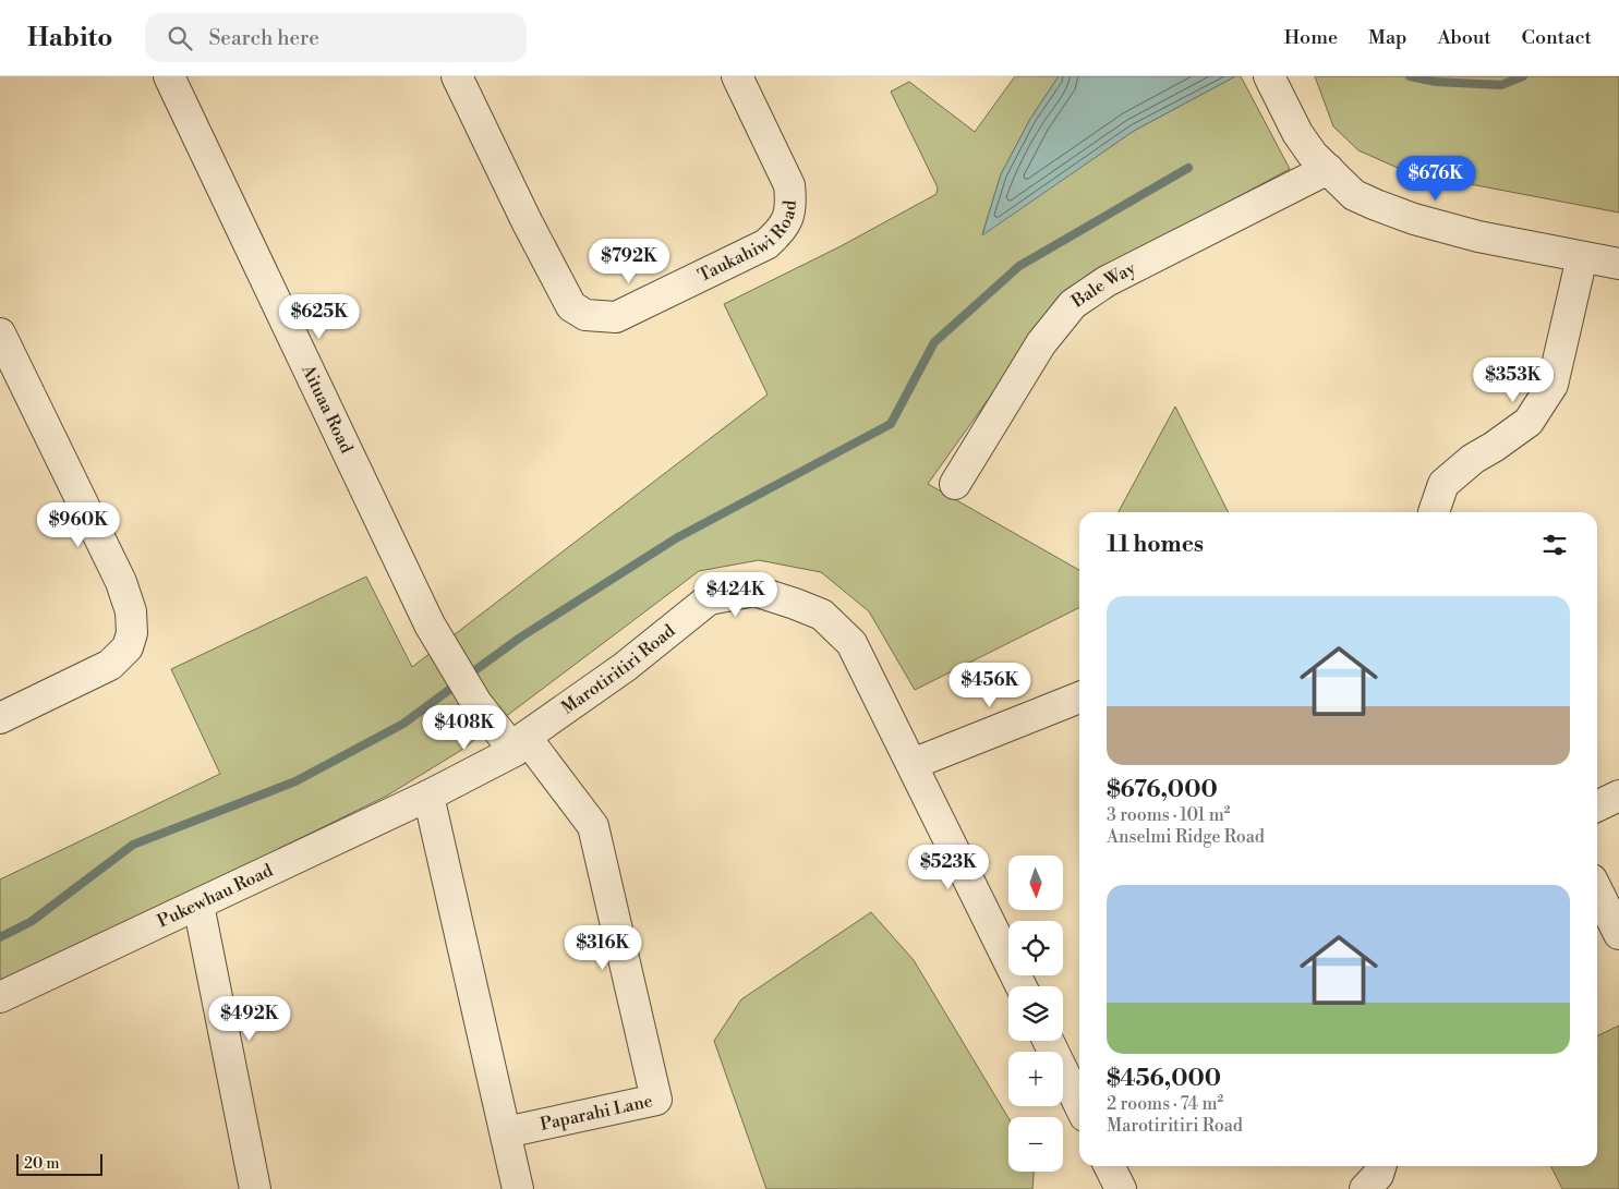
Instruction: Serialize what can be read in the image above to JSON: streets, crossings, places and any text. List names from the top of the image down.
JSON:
{
  "streets": {
    "street": [
      "Taukahiwi Road",
      "Bale Way",
      "Aituaa Road",
      "Marotiritiri Road",
      "Pukewhau Road",
      "Paparahi Lane"
    ]
  },
  "crossings": [
    ["Aituaa Road", "Marotiritiri Road"],
    ["Aituaa Road", "Pukewhau Road"],
    ["Aituaa Road", "Paparahi Lane"],
    ["Marotiritiri Road", "Pukewhau Road"],
    ["Marotiritiri Road", "Paparahi Lane"],
    ["Pukewhau Road", "Paparahi Lane"]
  ],
  "scale_bar": "20 m",
  "north": "bottom",
  "page": {
    "header": "Habito",
    "search": "Search here",
    "nav": [
      "Home",
      "Map",
      "About",
      "Contact"
    ],
    "price": [
      "$676K",
      "$792K",
      "$625K",
      "$353K",
      "$960K",
      "$424K",
      "$456K",
      "$408K",
      "$523K",
      "$316K",
      "$492K"
    ],
    "heading": "11 homes",
    "list": [
      {
        "name": "$676,000",
        "note": "3 rooms · 101 m² · Anselmi Ridge Road"
      },
      {
        "name": "$456,000",
        "note": "2 rooms · 74 m² · Marotiritiri Road"
      }
    ],
    "map_buttons": ["+", "−"],
    "scale": "20 m"
  }
}
